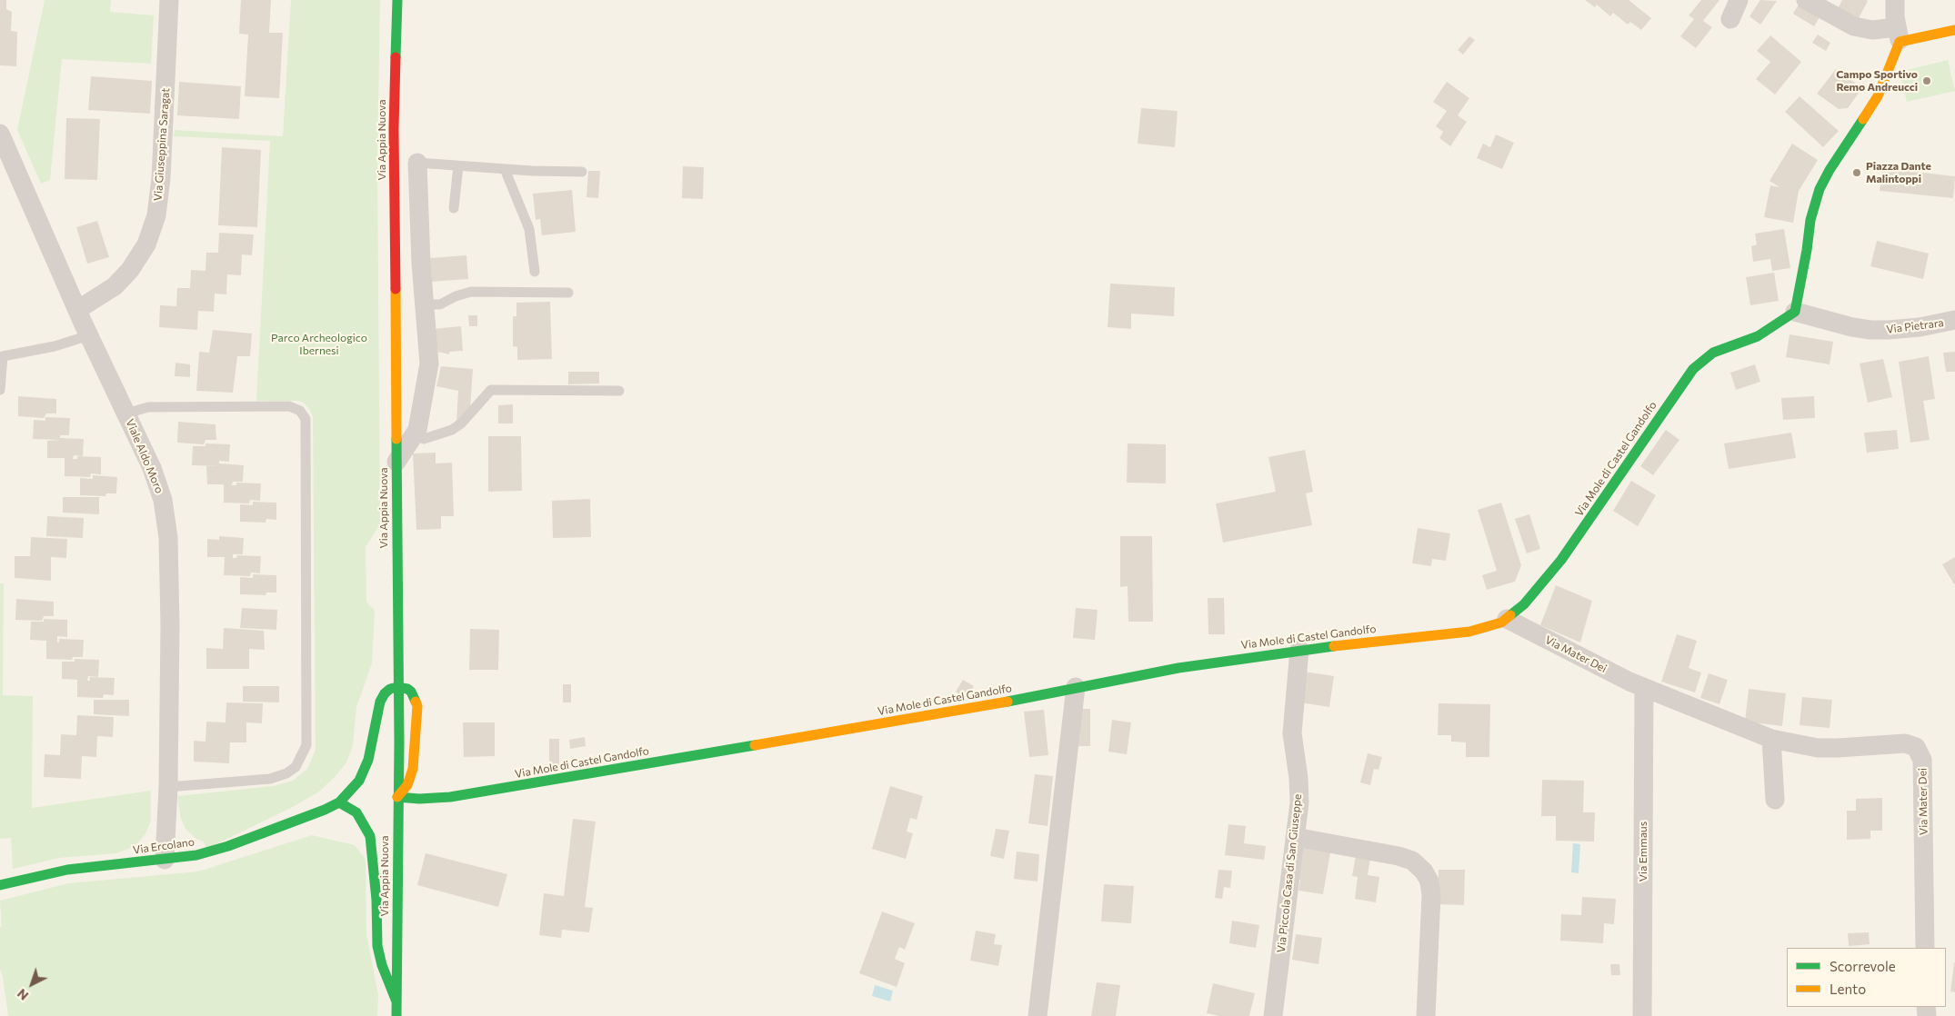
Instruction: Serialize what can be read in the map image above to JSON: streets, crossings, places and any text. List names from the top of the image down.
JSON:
{
  "streets": {
    "street": [
      "Via Appia Nuova",
      "Via Giuseppina Saragat",
      "Via Pietrara",
      "Viale Aldo Moro",
      "Via Mole di Castel Gandolfo",
      "Via Mater Dei",
      "Via Ercolano",
      "Via Emmaus",
      "Via Piccola Casa di San Giuseppe"
    ]
  },
  "crossings": [
    ["Via Appia Nuova", "Via Mole di Castel Gandolfo"],
    ["Via Appia Nuova", "Via Ercolano"],
    ["Via Giuseppina Saragat", "Viale Aldo Moro"],
    ["Via Pietrara", "Via Mole di Castel Gandolfo"],
    ["Viale Aldo Moro", "Via Ercolano"],
    ["Via Mole di Castel Gandolfo", "Via Mater Dei"],
    ["Via Mole di Castel Gandolfo", "Via Piccola Casa di San Giuseppe"],
    ["Via Mater Dei", "Via Emmaus"]
  ],
  "parks": ["Parco Archeologico Ibernesi"],
  "places": ["Campo Sportivo Remo Andreucci", "Piazza Dante Malintoppi"],
  "legend": ["Scorrevole", "Lento"],
  "north": "bottom left"
}
